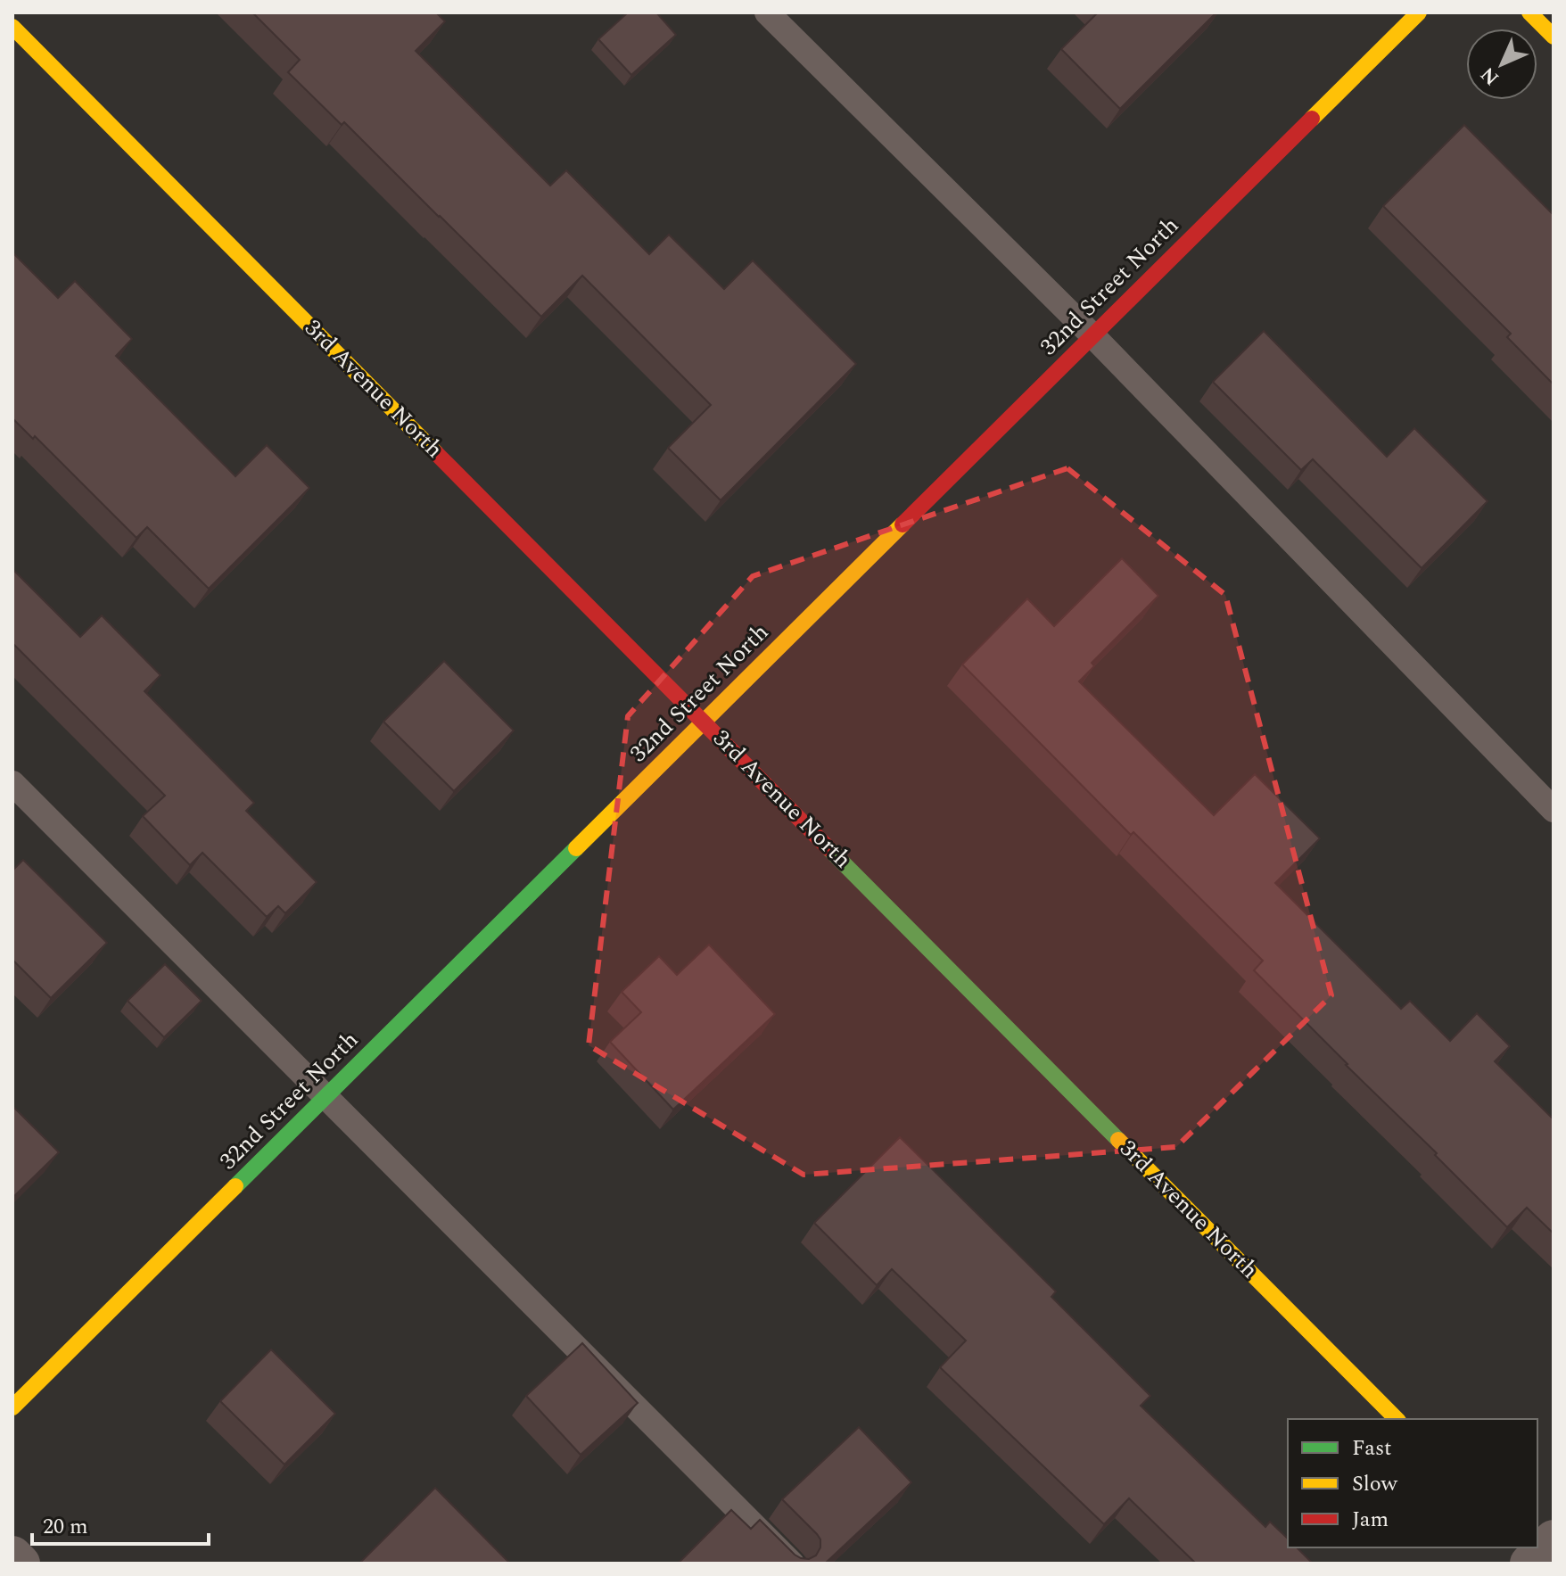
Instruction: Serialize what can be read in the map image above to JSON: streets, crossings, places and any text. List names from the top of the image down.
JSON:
{
  "streets": {
    "street": ["32nd Street North", "3rd Avenue North"]
  },
  "crossings": [
    ["32nd Street North", "3rd Avenue North"]
  ],
  "legend": ["Fast", "Slow", "Jam"],
  "scale_bar": "20 m",
  "north": "bottom left"
}
